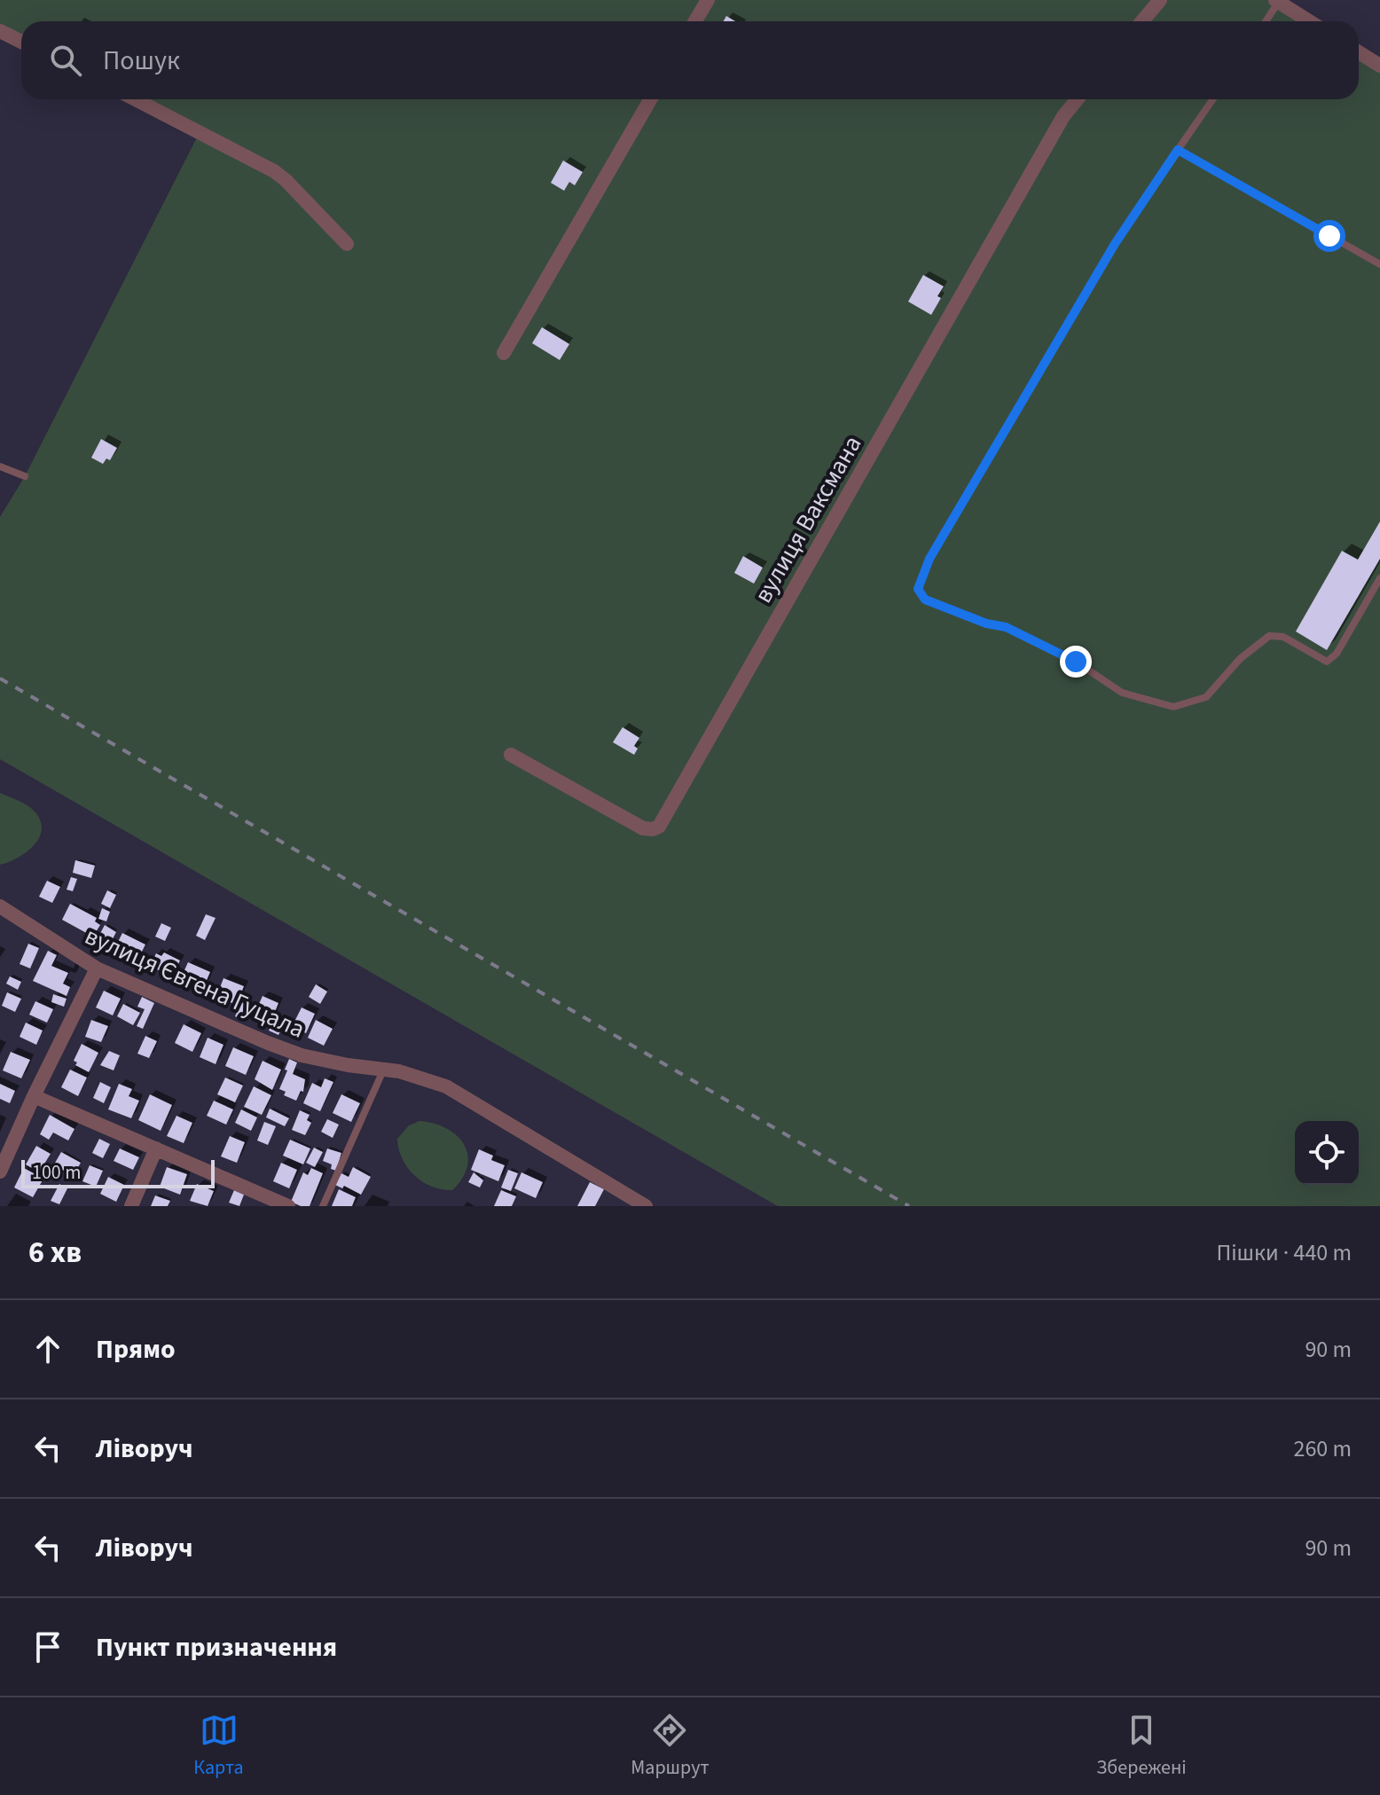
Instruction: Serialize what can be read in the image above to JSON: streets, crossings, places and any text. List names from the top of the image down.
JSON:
{
  "streets": {
    "street": ["вулиця Ваксмана", "вулиця Євгена Гуцала"]
  },
  "scale_bar": "100 m",
  "page": {
    "search": "Пошук",
    "scale": "100 m",
    "heading": ["6 хв", "Пішки · 440 m"],
    "list": [
      ["Прямо", "90 m"],
      ["Ліворуч", "260 m"],
      ["Ліворуч", "90 m"],
      "Пункт призначення"
    ],
    "nav": ["Карта", "Маршрут", "Збережені"]
  }
}
